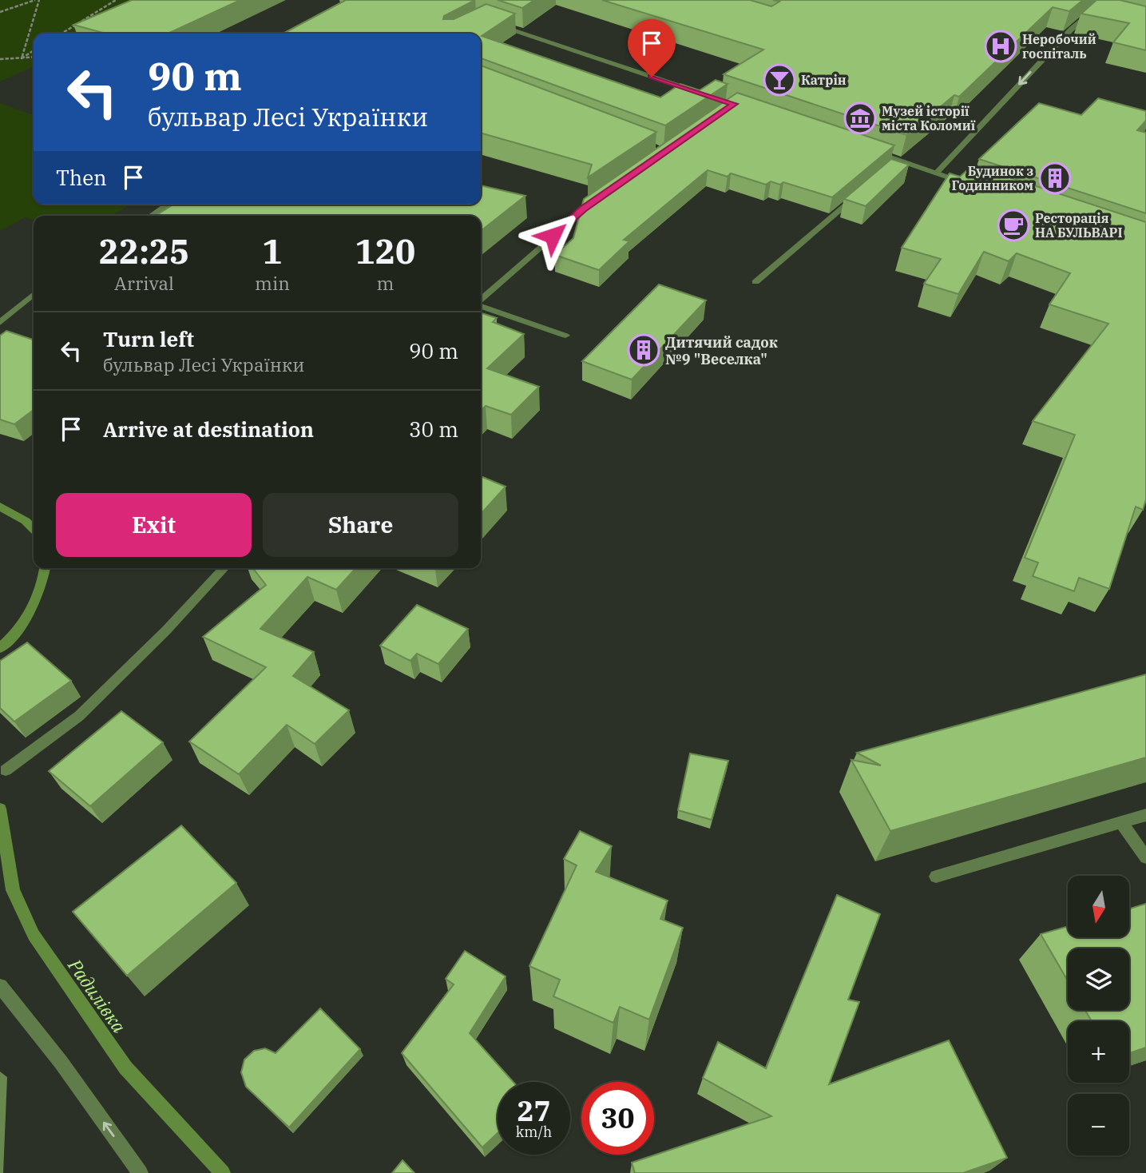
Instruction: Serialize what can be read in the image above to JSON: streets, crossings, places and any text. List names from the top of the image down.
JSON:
{
  "water": ["Радилівка"],
  "places": {
    "hospital": ["Неробочий госпіталь"],
    "bar": ["Катрін"],
    "museum": ["Музей історії міста Коломиї"],
    "building": ["Будинок з Годинником", "Дитячий садок №9 \"Веселка\""],
    "cafe": ["Ресторація НА БУЛЬВАРІ"]
  },
  "north": "bottom",
  "page": {
    "turn": ["90 m", "бульвар Лесі Українки"],
    "then": "Then",
    "eta": [
      "22:25",
      "Arrival",
      "1",
      "min",
      "120",
      "m"
    ],
    "list": [
      {
        "name": "Turn left",
        "note": "бульвар Лесі Українки",
        "value": "90 m"
      },
      {
        "name": "Arrive at destination",
        "value": "30 m"
      }
    ],
    "buttons": ["Exit", "Share"],
    "map_buttons": ["+", "−"],
    "speed": "27 km/h",
    "limit": "30"
  }
}
